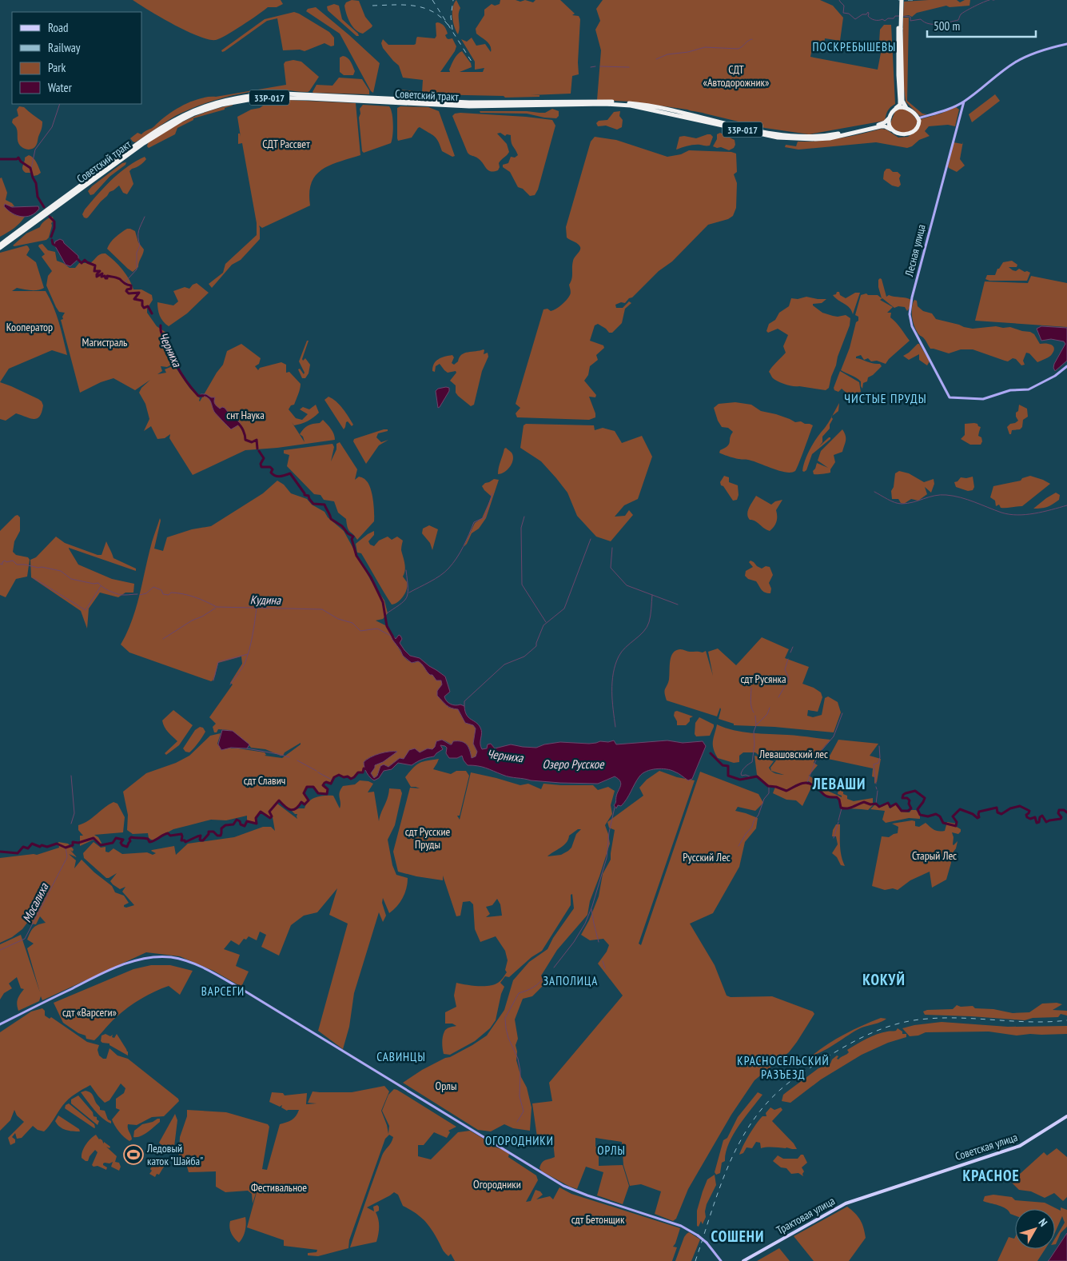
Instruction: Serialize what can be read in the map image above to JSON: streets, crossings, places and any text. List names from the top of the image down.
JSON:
{
  "streets": {
    "highway": ["Советский тракт", "33Р-017"],
    "main road": ["Лесная улица", "Советская улица", "Трактовая улица"]
  },
  "crossings": [
    ["Советский тракт", "33Р-017"],
    ["Советская улица", "Трактовая улица"]
  ],
  "districts": [
    "ПОСКРЕБЫШЕВЫ",
    "ЧИСТЫЕ ПРУДЫ",
    "ЛЕВАШИ",
    "КОКУЙ",
    "ЗАПОЛИЦА",
    "ВАРСЕГИ",
    "САВИНЦЫ",
    "КРАСНОСЕЛЬСКИЙ РАЗЪЕЗД",
    "ОГОРОДНИКИ",
    "ОРЛЫ",
    "КРАСНОЕ",
    "СОШЕНИ"
  ],
  "water": [
    "Черниха",
    "Кудина",
    "Озеро Русское",
    "Мосалиха"
  ],
  "parks": [
    "СДТ «Автодорожник»",
    "СДТ Рассвет",
    "Кооператор",
    "Магистраль",
    "снт Наука",
    "сдт Русянка",
    "Левашовский лес",
    "сдт Славич",
    "сдт Русские Пруды",
    "Старый Лес",
    "Русский Лес",
    "сдт «Варсеги»",
    "Орлы",
    "Огородники",
    "Фестивальное",
    "сдт Бетонщик"
  ],
  "places": {
    "sports": ["Ледовый каток \"Шайба\""]
  },
  "legend": [
    "Road",
    "Railway",
    "Park",
    "Water"
  ],
  "scale_bar": "500 m",
  "north": "top right"
}
